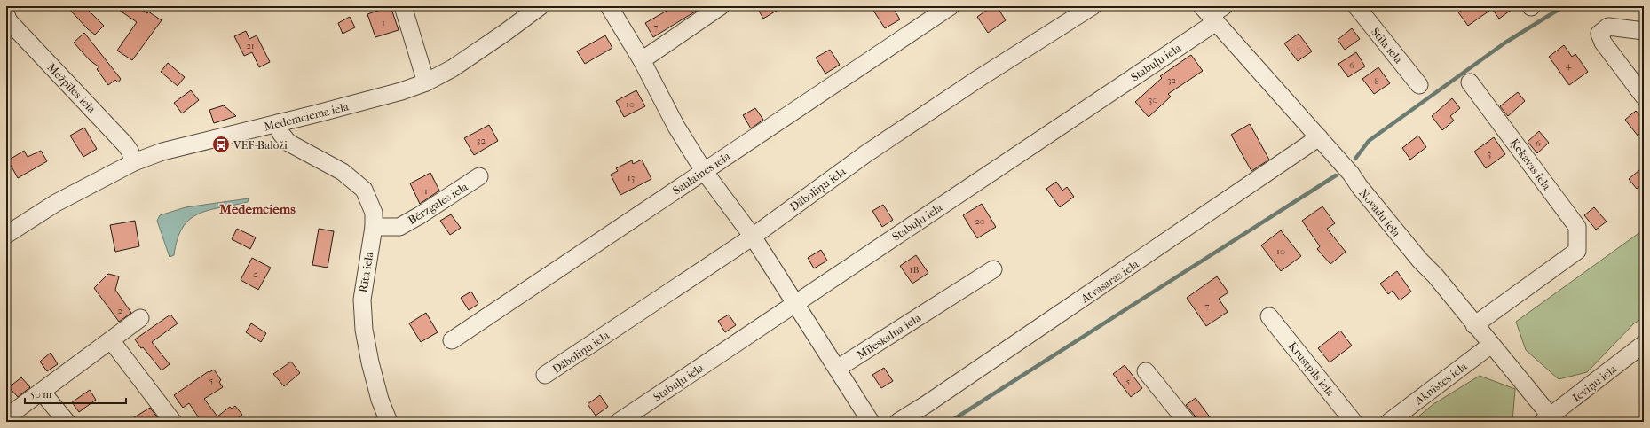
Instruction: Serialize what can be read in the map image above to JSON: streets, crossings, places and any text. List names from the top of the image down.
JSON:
{
  "streets": {
    "street": [
      "Stila iela",
      "Stabuļu iela",
      "Mežpīles iela",
      "Medemciema iela",
      "Ķekavas iela",
      "Saulaines iela",
      "Dāboliņu iela",
      "Bērzgales iela",
      "Novadu iela",
      "Rīta iela",
      "Atvasaras iela",
      "Mīleskalna iela",
      "Krustpils iela",
      "Aknīstes iela",
      "Ieviņu iela"
    ]
  },
  "crossings": [
    ["Stabuļu iela", "Novadu iela"],
    ["Mežpīles iela", "Medemciema iela"],
    ["Medemciema iela", "Rīta iela"],
    ["Ķekavas iela", "Novadu iela"],
    ["Bērzgales iela", "Rīta iela"],
    ["Novadu iela", "Atvasaras iela"],
    ["Novadu iela", "Aknīstes iela"],
    ["Novadu iela", "Ieviņu iela"]
  ],
  "districts": ["Medemciems"],
  "places": {
    "bus stop": ["VEF-Baloži"]
  },
  "house_numbers": [
    "1",
    "7",
    "21",
    "4",
    "6",
    "4",
    "32",
    "8",
    "30",
    "10",
    "32",
    "6",
    "3",
    "13",
    "1",
    "20",
    "10",
    "1B",
    "2",
    "7",
    "2",
    "5",
    "5"
  ],
  "scale_bar": "50 m"
}
